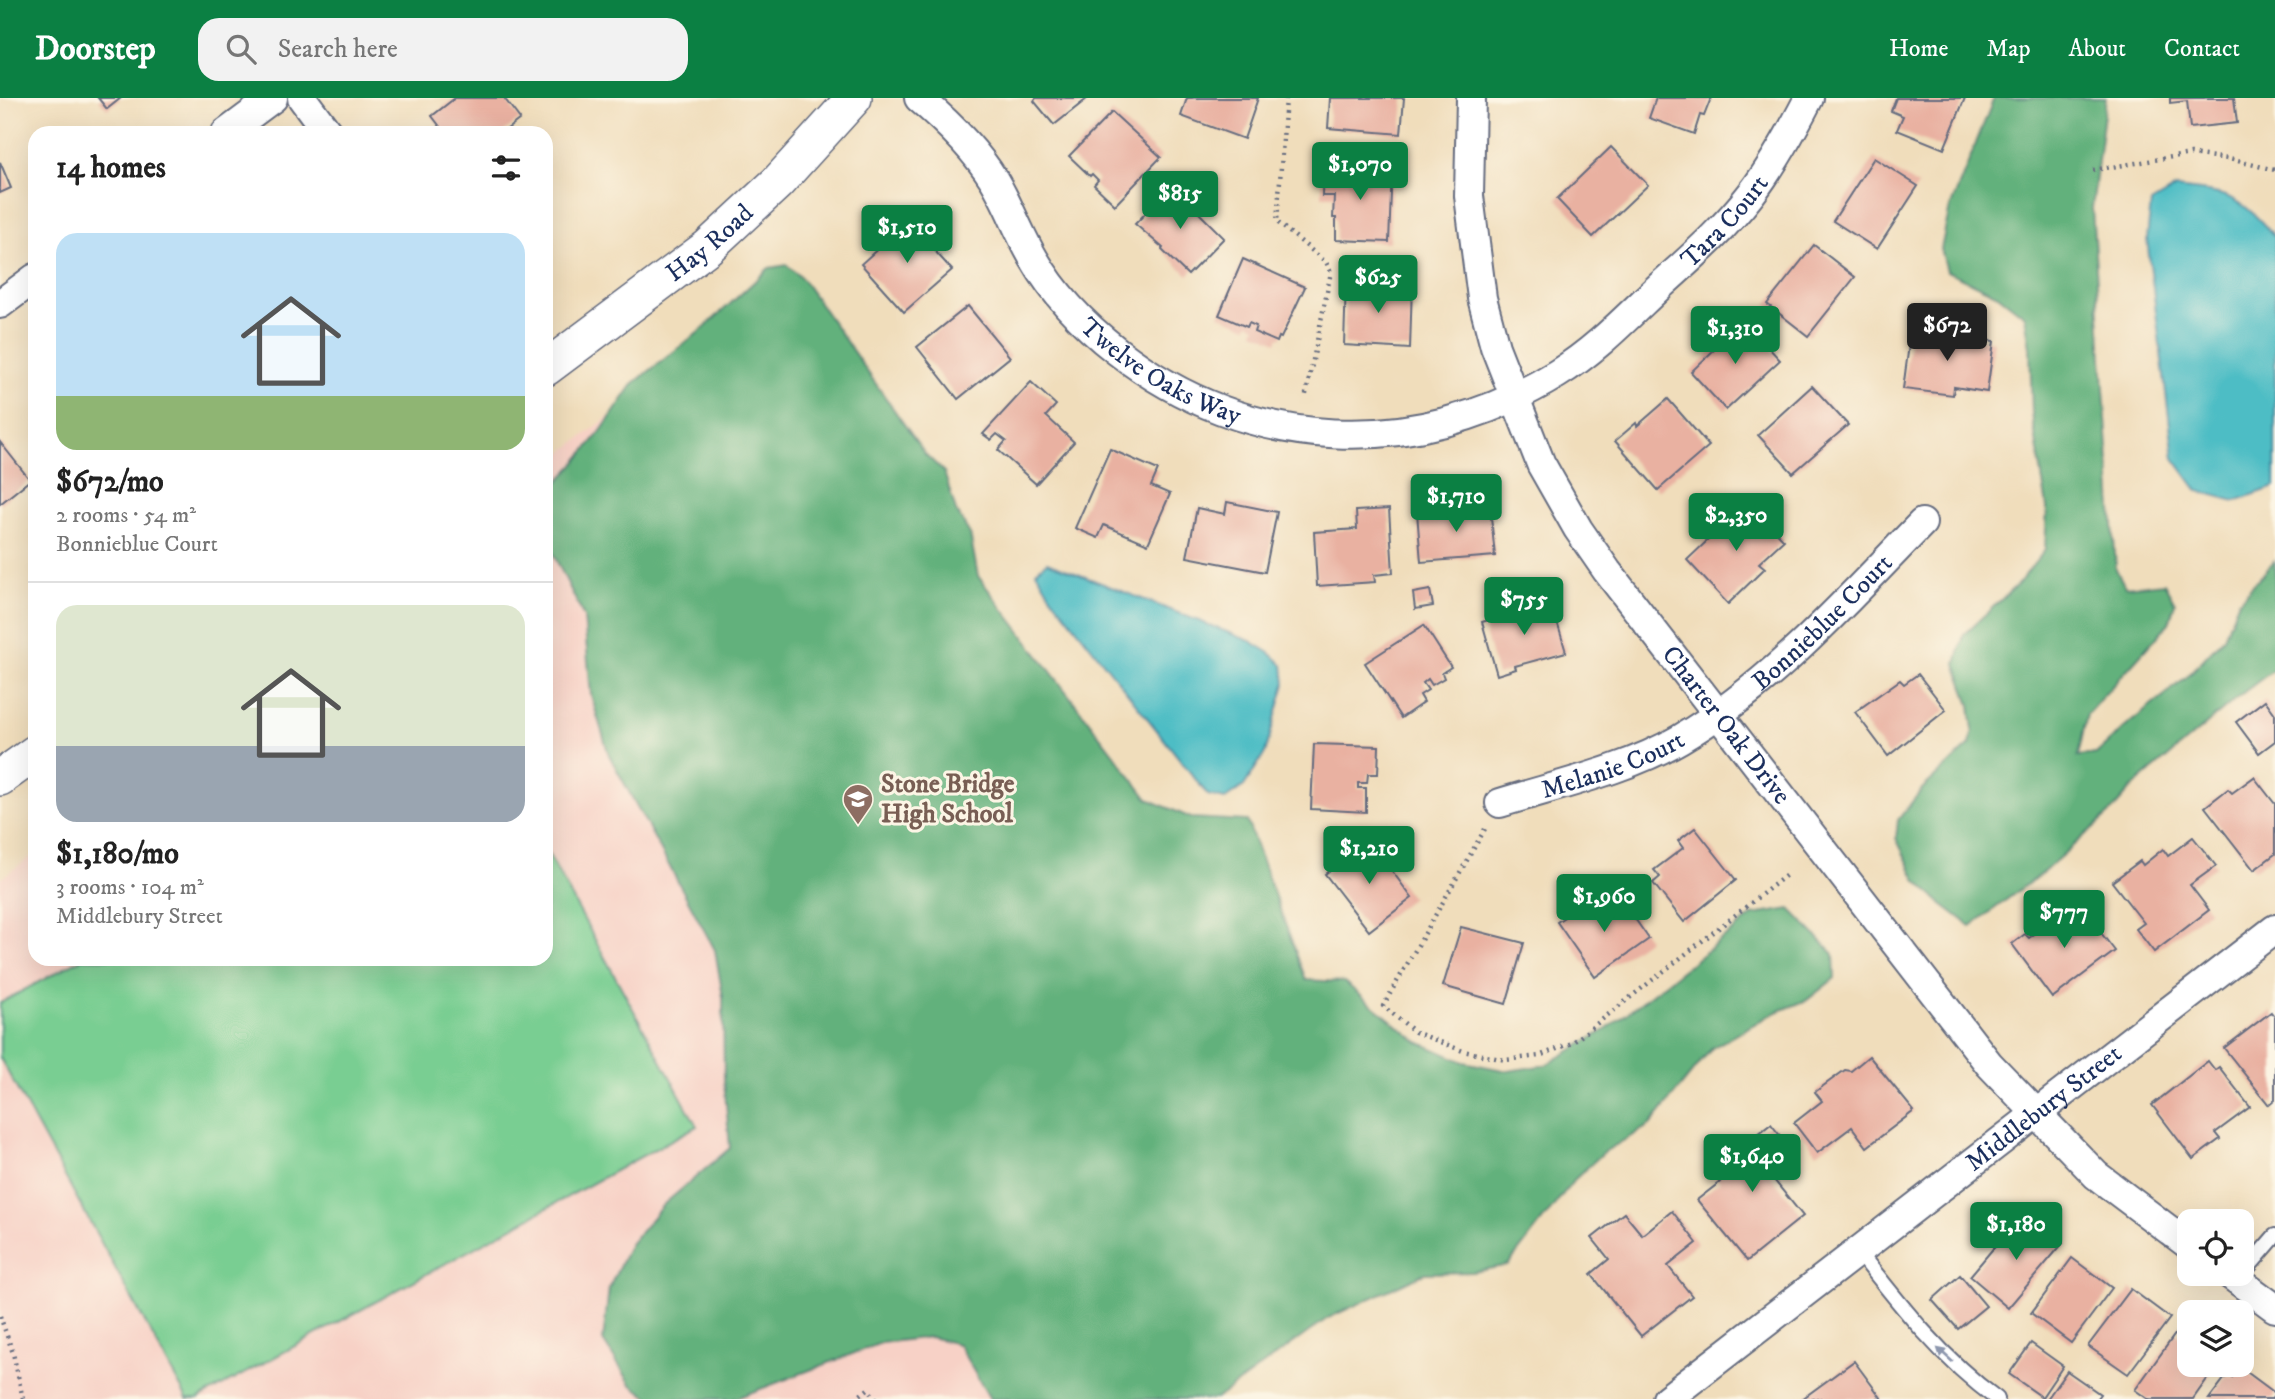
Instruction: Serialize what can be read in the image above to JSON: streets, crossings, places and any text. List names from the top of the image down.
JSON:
{
  "streets": {
    "street": [
      "Tara Court",
      "Hay Road",
      "Twelve Oaks Way",
      "Bonnieblue Court",
      "Charter Oak Drive",
      "Melanie Court",
      "Middlebury Street"
    ]
  },
  "crossings": [
    ["Tara Court", "Twelve Oaks Way"],
    ["Tara Court", "Charter Oak Drive"],
    ["Twelve Oaks Way", "Charter Oak Drive"],
    ["Bonnieblue Court", "Charter Oak Drive"],
    ["Bonnieblue Court", "Melanie Court"],
    ["Charter Oak Drive", "Melanie Court"],
    ["Charter Oak Drive", "Middlebury Street"]
  ],
  "places": {
    "school or university": ["Stone Bridge High School"]
  },
  "page": {
    "header": "Doorstep",
    "search": "Search here",
    "nav": [
      "Home",
      "Map",
      "About",
      "Contact"
    ],
    "heading": "14 homes",
    "price": [
      "$1,070",
      "$815",
      "$1,510",
      "$625",
      "$672",
      "$1,310",
      "$1,710",
      "$2,350",
      "$755",
      "$1,210",
      "$1,960",
      "$777",
      "$1,640",
      "$1,180"
    ],
    "list": [
      {
        "name": "$672/mo",
        "note": "2 rooms · 54 m² · Bonnieblue Court"
      },
      {
        "name": "$1,180/mo",
        "note": "3 rooms · 104 m² · Middlebury Street"
      }
    ]
  }
}
